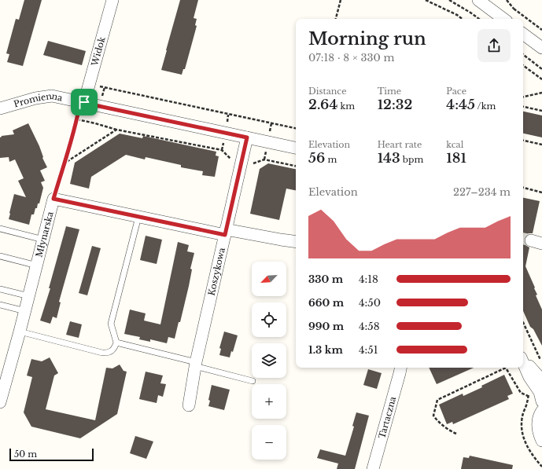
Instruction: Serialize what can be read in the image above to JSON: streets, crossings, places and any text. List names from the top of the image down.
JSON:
{
  "streets": {
    "street": [
      "Widok",
      "Promienna",
      "Młynarska",
      "Koszykowa",
      "Tartaczna"
    ]
  },
  "crossings": [
    ["Widok", "Promienna"],
    ["Promienna", "Koszykowa"]
  ],
  "scale_bar": "50 m",
  "north": "bottom left",
  "page": {
    "heading": ["Morning run", "07:18 · 8 × 330 m"],
    "stats": [
      ["Distance", "2.64 km"],
      ["Time", "12:32"],
      ["Pace", "4:45 /km"],
      ["Elevation", "56 m"],
      ["Heart rate", "143 bpm"],
      ["kcal", "181"]
    ],
    "chart": ["Elevation", "227–234 m"],
    "map_buttons": ["+", "−"],
    "list": [
      {
        "name": "330 m",
        "note": "4:18"
      },
      {
        "name": "660 m",
        "note": "4:50"
      },
      {
        "name": "990 m",
        "note": "4:58"
      },
      {
        "name": "1.3 km",
        "note": "4:51"
      }
    ],
    "scale": "50 m"
  }
}
